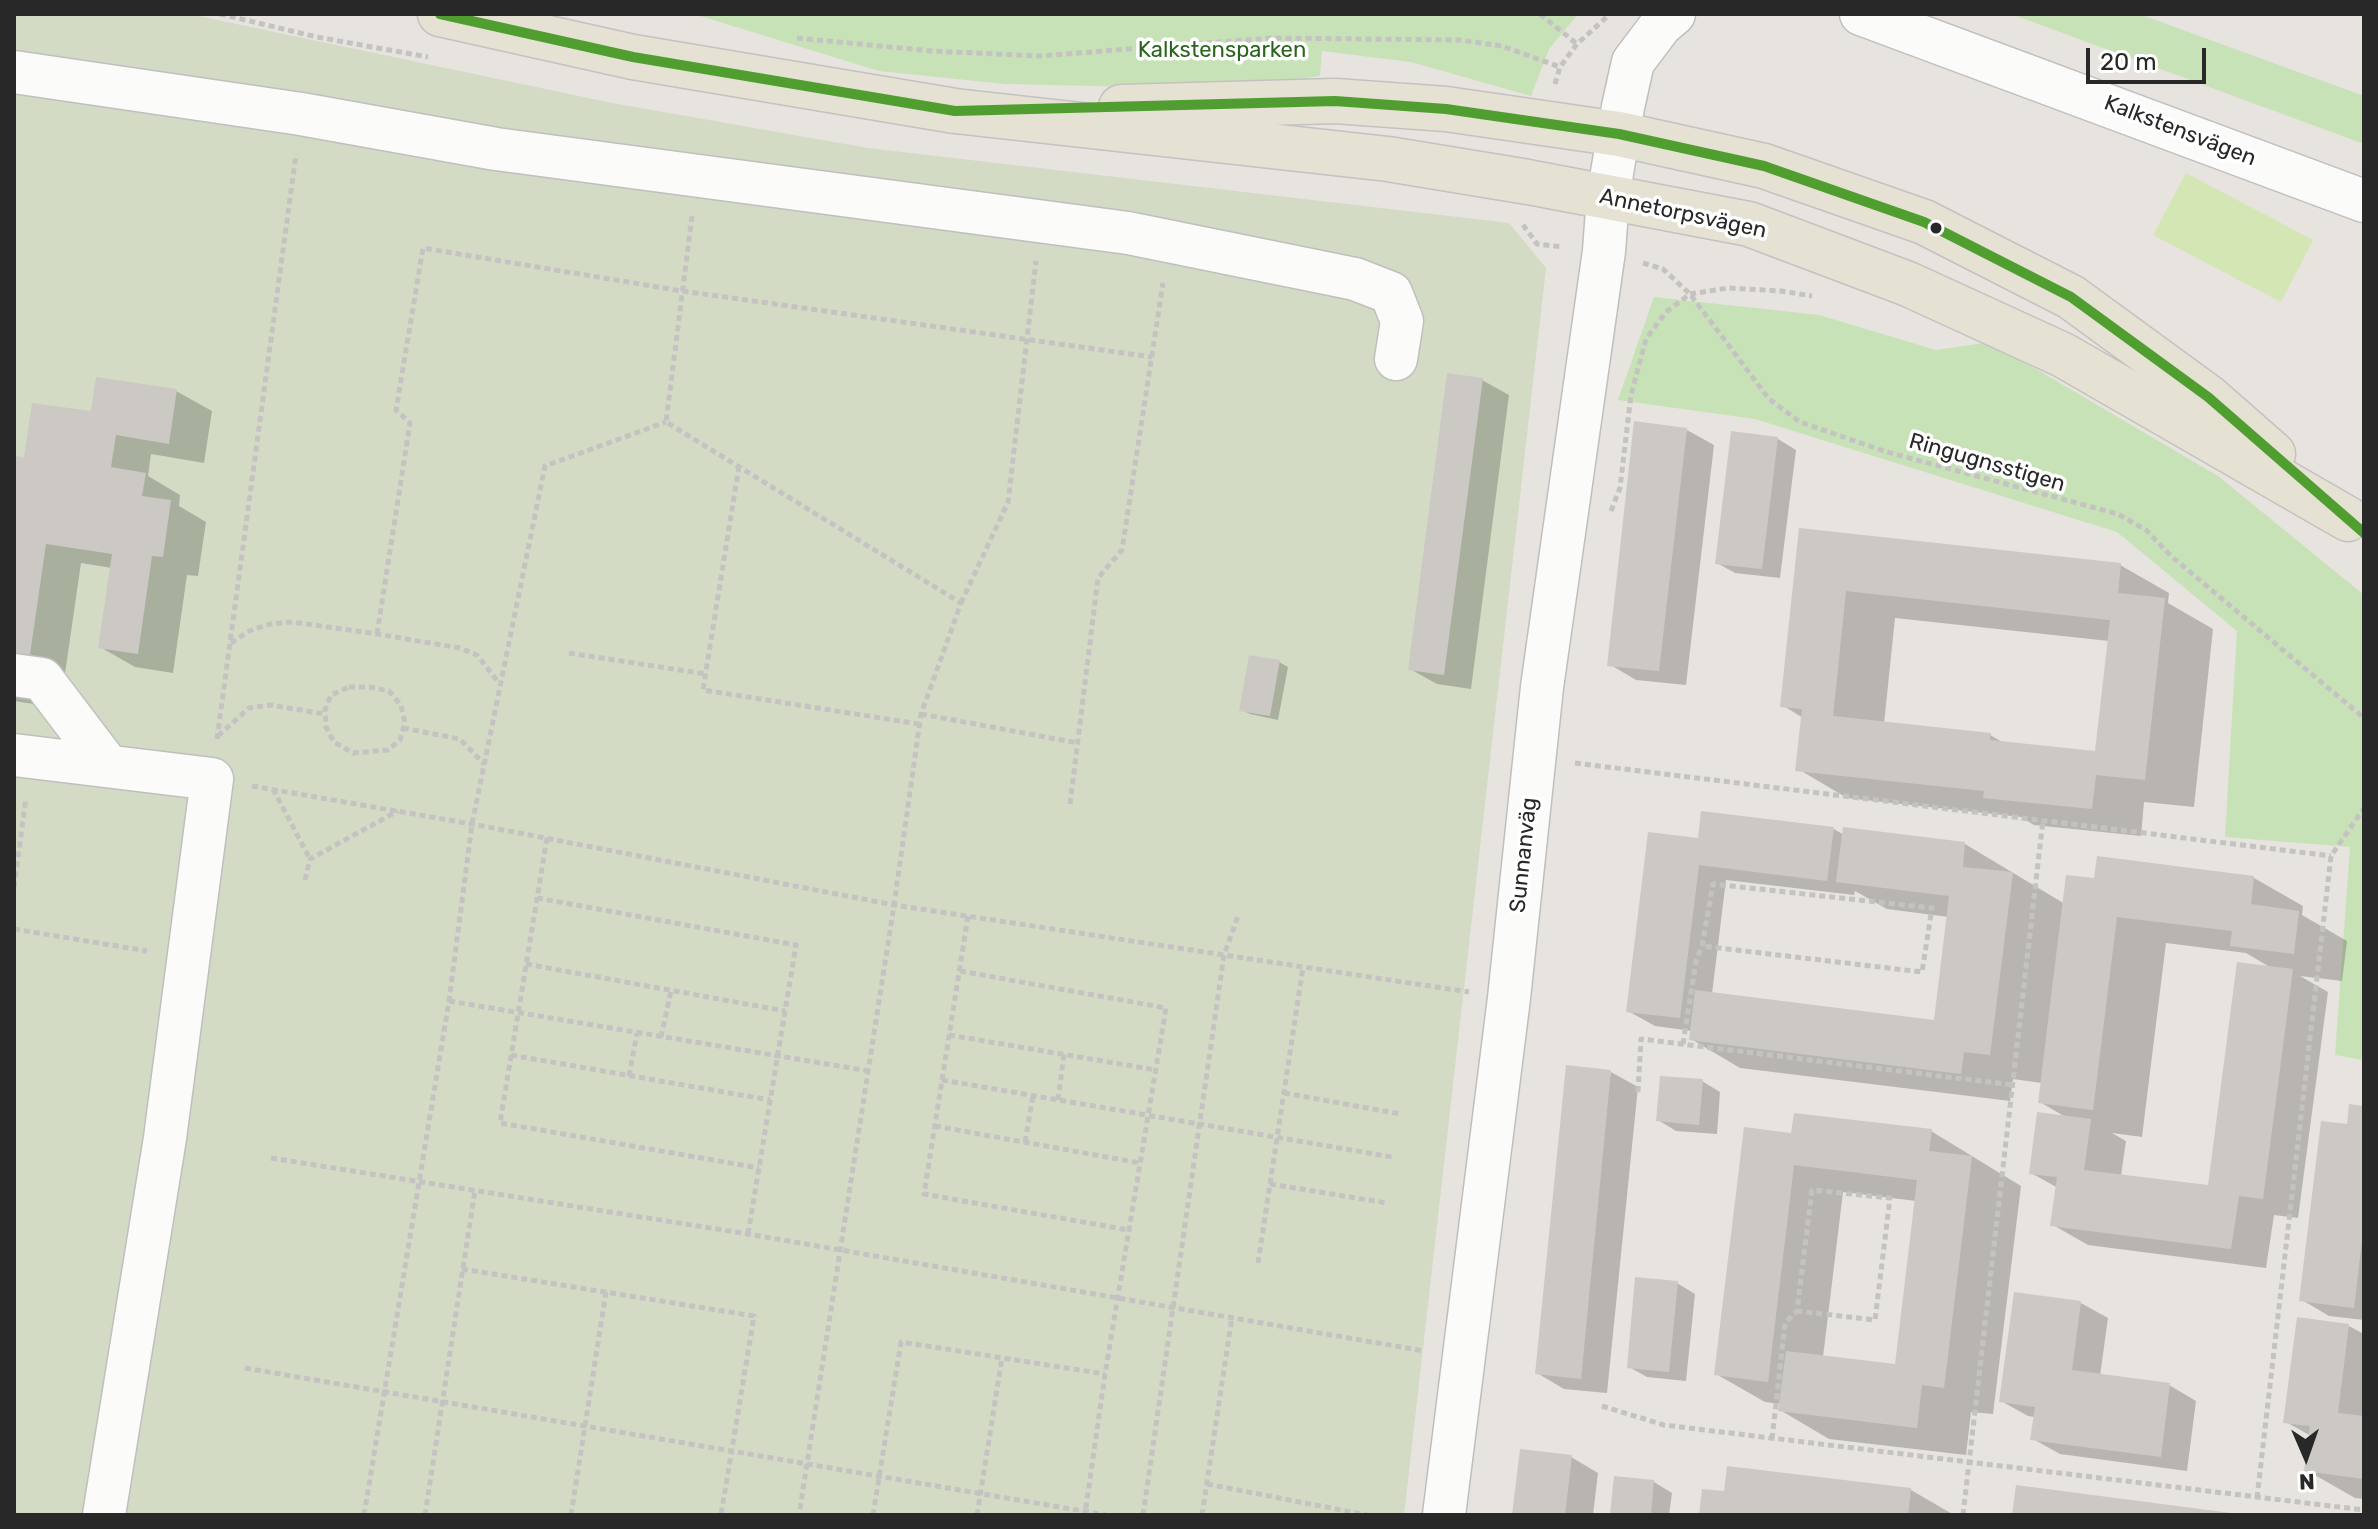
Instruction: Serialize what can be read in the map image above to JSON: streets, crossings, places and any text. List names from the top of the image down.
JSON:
{
  "streets": {
    "main road": ["Annetorpsvägen"],
    "street": ["Kalkstensvägen", "Sunnanväg"],
    "path": ["Ringugnsstigen"]
  },
  "crossings": [
    ["Annetorpsvägen", "Sunnanväg"],
    ["Ringugnsstigen", "Sunnanväg"]
  ],
  "parks": ["Kalkstensparken"],
  "scale_bar": "20 m",
  "north": "bottom"
}
